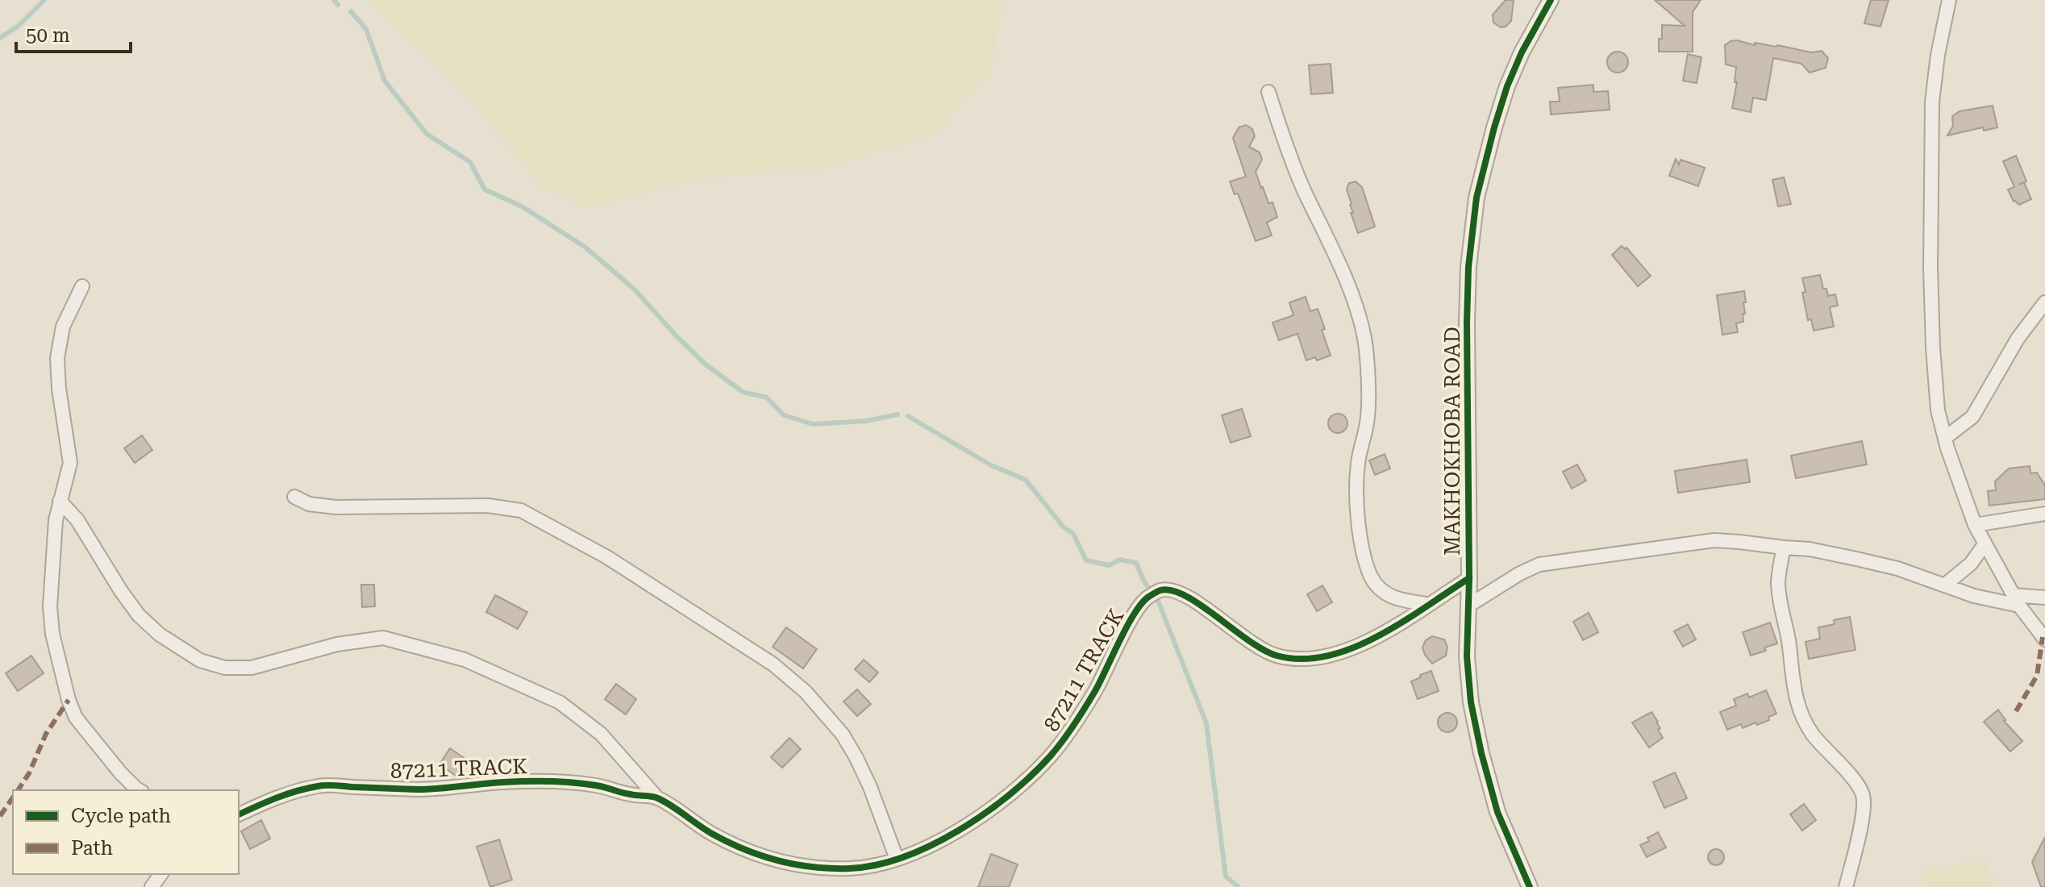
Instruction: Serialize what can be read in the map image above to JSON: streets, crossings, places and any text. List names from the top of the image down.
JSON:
{
  "streets": {
    "street": ["MAKHOKHOBA ROAD", "87211 TRACK"]
  },
  "crossings": [
    ["MAKHOKHOBA ROAD", "87211 TRACK"]
  ],
  "legend": ["Cycle path", "Path"],
  "scale_bar": "50 m"
}
